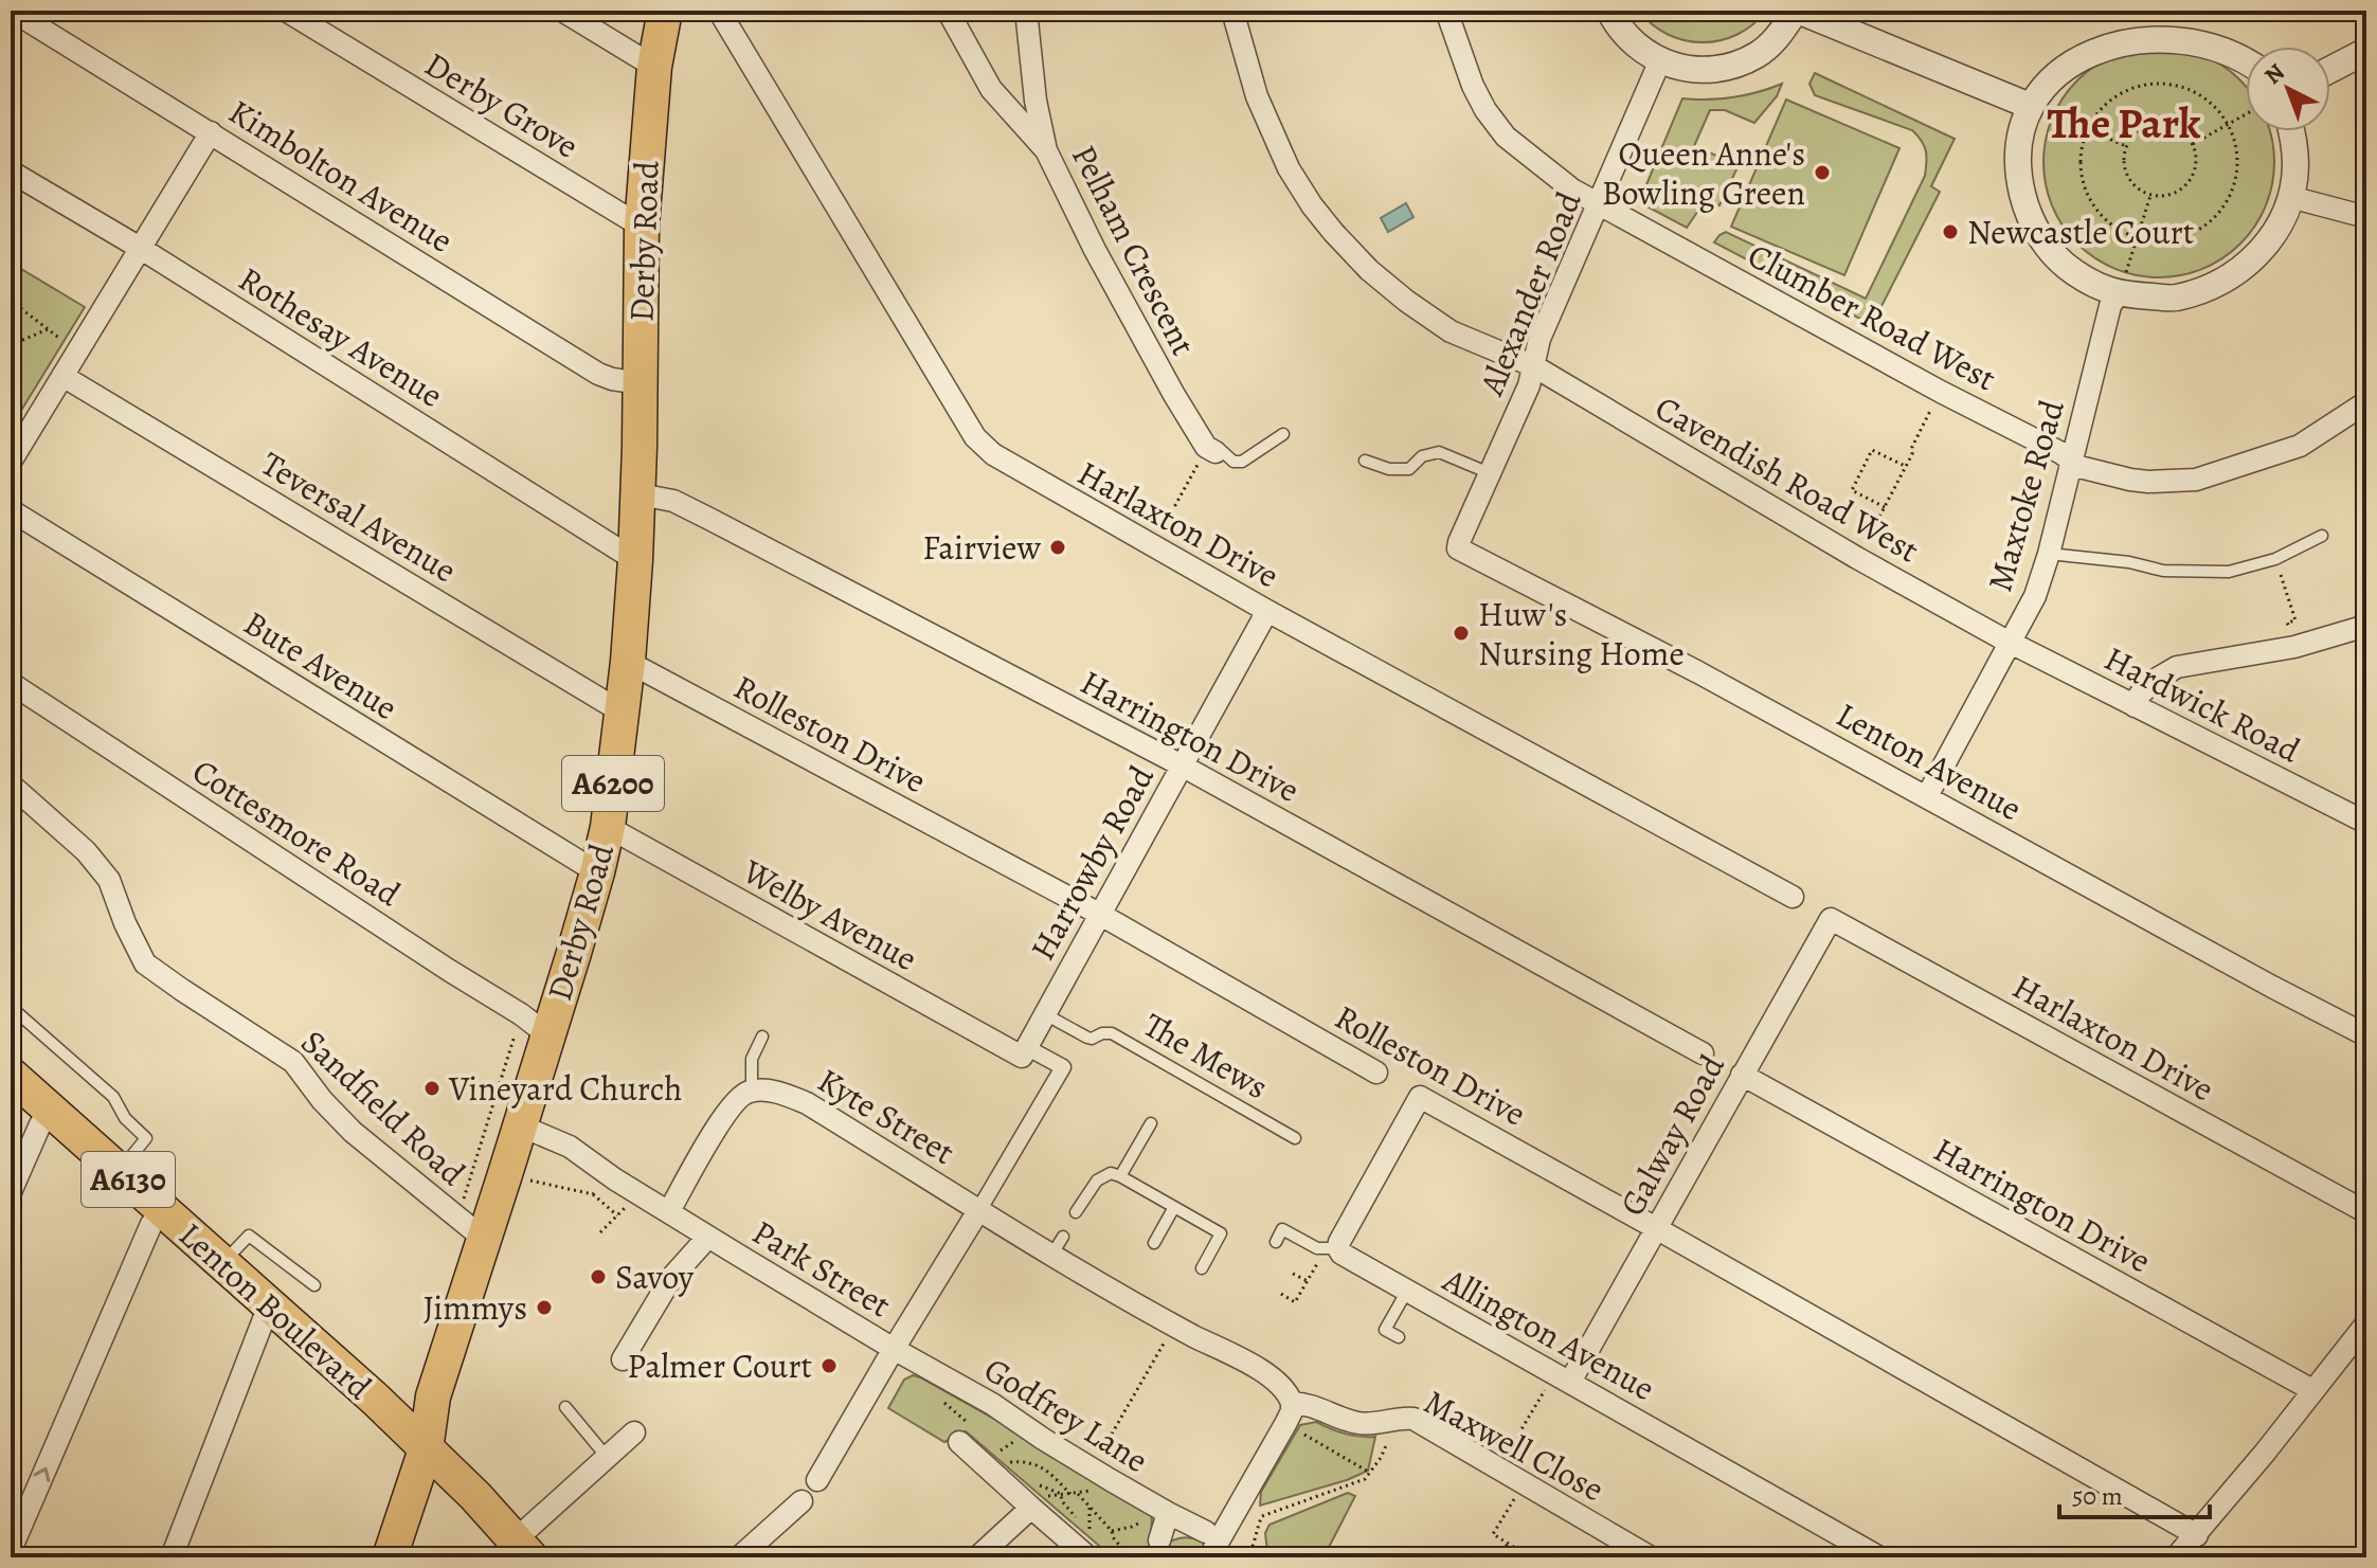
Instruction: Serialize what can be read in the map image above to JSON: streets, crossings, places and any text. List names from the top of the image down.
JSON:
{
  "streets": {
    "main road": [
      "Derby Road",
      "A6200",
      "A6130",
      "Lenton Boulevard"
    ],
    "street": [
      "Derby Grove",
      "Kimbolton Avenue",
      "Pelham Crescent",
      "Alexander Road",
      "Clumber Road West",
      "Rothesay Avenue",
      "Cavendish Road West",
      "Maxtoke Road",
      "Teversal Avenue",
      "Harlaxton Drive",
      "Bute Avenue",
      "Hardwick Road",
      "Rolleston Drive",
      "Harrington Drive",
      "Lenton Avenue",
      "Cottesmore Road",
      "Harrowby Road",
      "Welby Avenue",
      "Sandfield Road",
      "Kyte Street",
      "Galway Road",
      "Park Street",
      "Allington Avenue",
      "Godfrey Lane",
      "Maxwell Close"
    ],
    "lane": ["The Mews"]
  },
  "crossings": [
    ["Derby Grove", "Derby Road"],
    ["Kimbolton Avenue", "Derby Road"],
    ["Derby Road", "Rothesay Avenue"],
    ["Derby Road", "Teversal Avenue"],
    ["Derby Road", "Bute Avenue"],
    ["Derby Road", "Rolleston Drive"],
    ["Derby Road", "Harrington Drive"],
    ["Derby Road", "Cottesmore Road"],
    ["Derby Road", "Welby Avenue"],
    ["Derby Road", "Sandfield Road"],
    ["Derby Road", "Park Street"],
    ["Derby Road", "Lenton Boulevard"],
    ["Alexander Road", "Clumber Road West"],
    ["Alexander Road", "Cavendish Road West"],
    ["Alexander Road", "Lenton Avenue"],
    ["Clumber Road West", "Maxtoke Road"],
    ["Cavendish Road West", "Maxtoke Road"],
    ["Cavendish Road West", "Hardwick Road"],
    ["Maxtoke Road", "Hardwick Road"],
    ["Maxtoke Road", "Lenton Avenue"],
    ["Harlaxton Drive", "Harrowby Road"],
    ["Harlaxton Drive", "Galway Road"],
    ["Rolleston Drive", "Harrowby Road"],
    ["Rolleston Drive", "Galway Road"],
    ["Rolleston Drive", "Allington Avenue"],
    ["Harrington Drive", "Harrowby Road"],
    ["Harrington Drive", "Galway Road"],
    ["Harrowby Road", "Welby Avenue"],
    ["Harrowby Road", "The Mews"],
    ["Kyte Street", "Park Street"],
    ["Galway Road", "Allington Avenue"],
    ["Park Street", "Godfrey Lane"]
  ],
  "districts": ["The Park"],
  "places": [
    "Queen Anne's Bowling Green",
    "Newcastle Court",
    "Fairview",
    "Huw's Nursing Home",
    "Vineyard Church",
    "Savoy",
    "Jimmys",
    "Palmer Court"
  ],
  "scale_bar": "50 m",
  "north": "top left"
}
